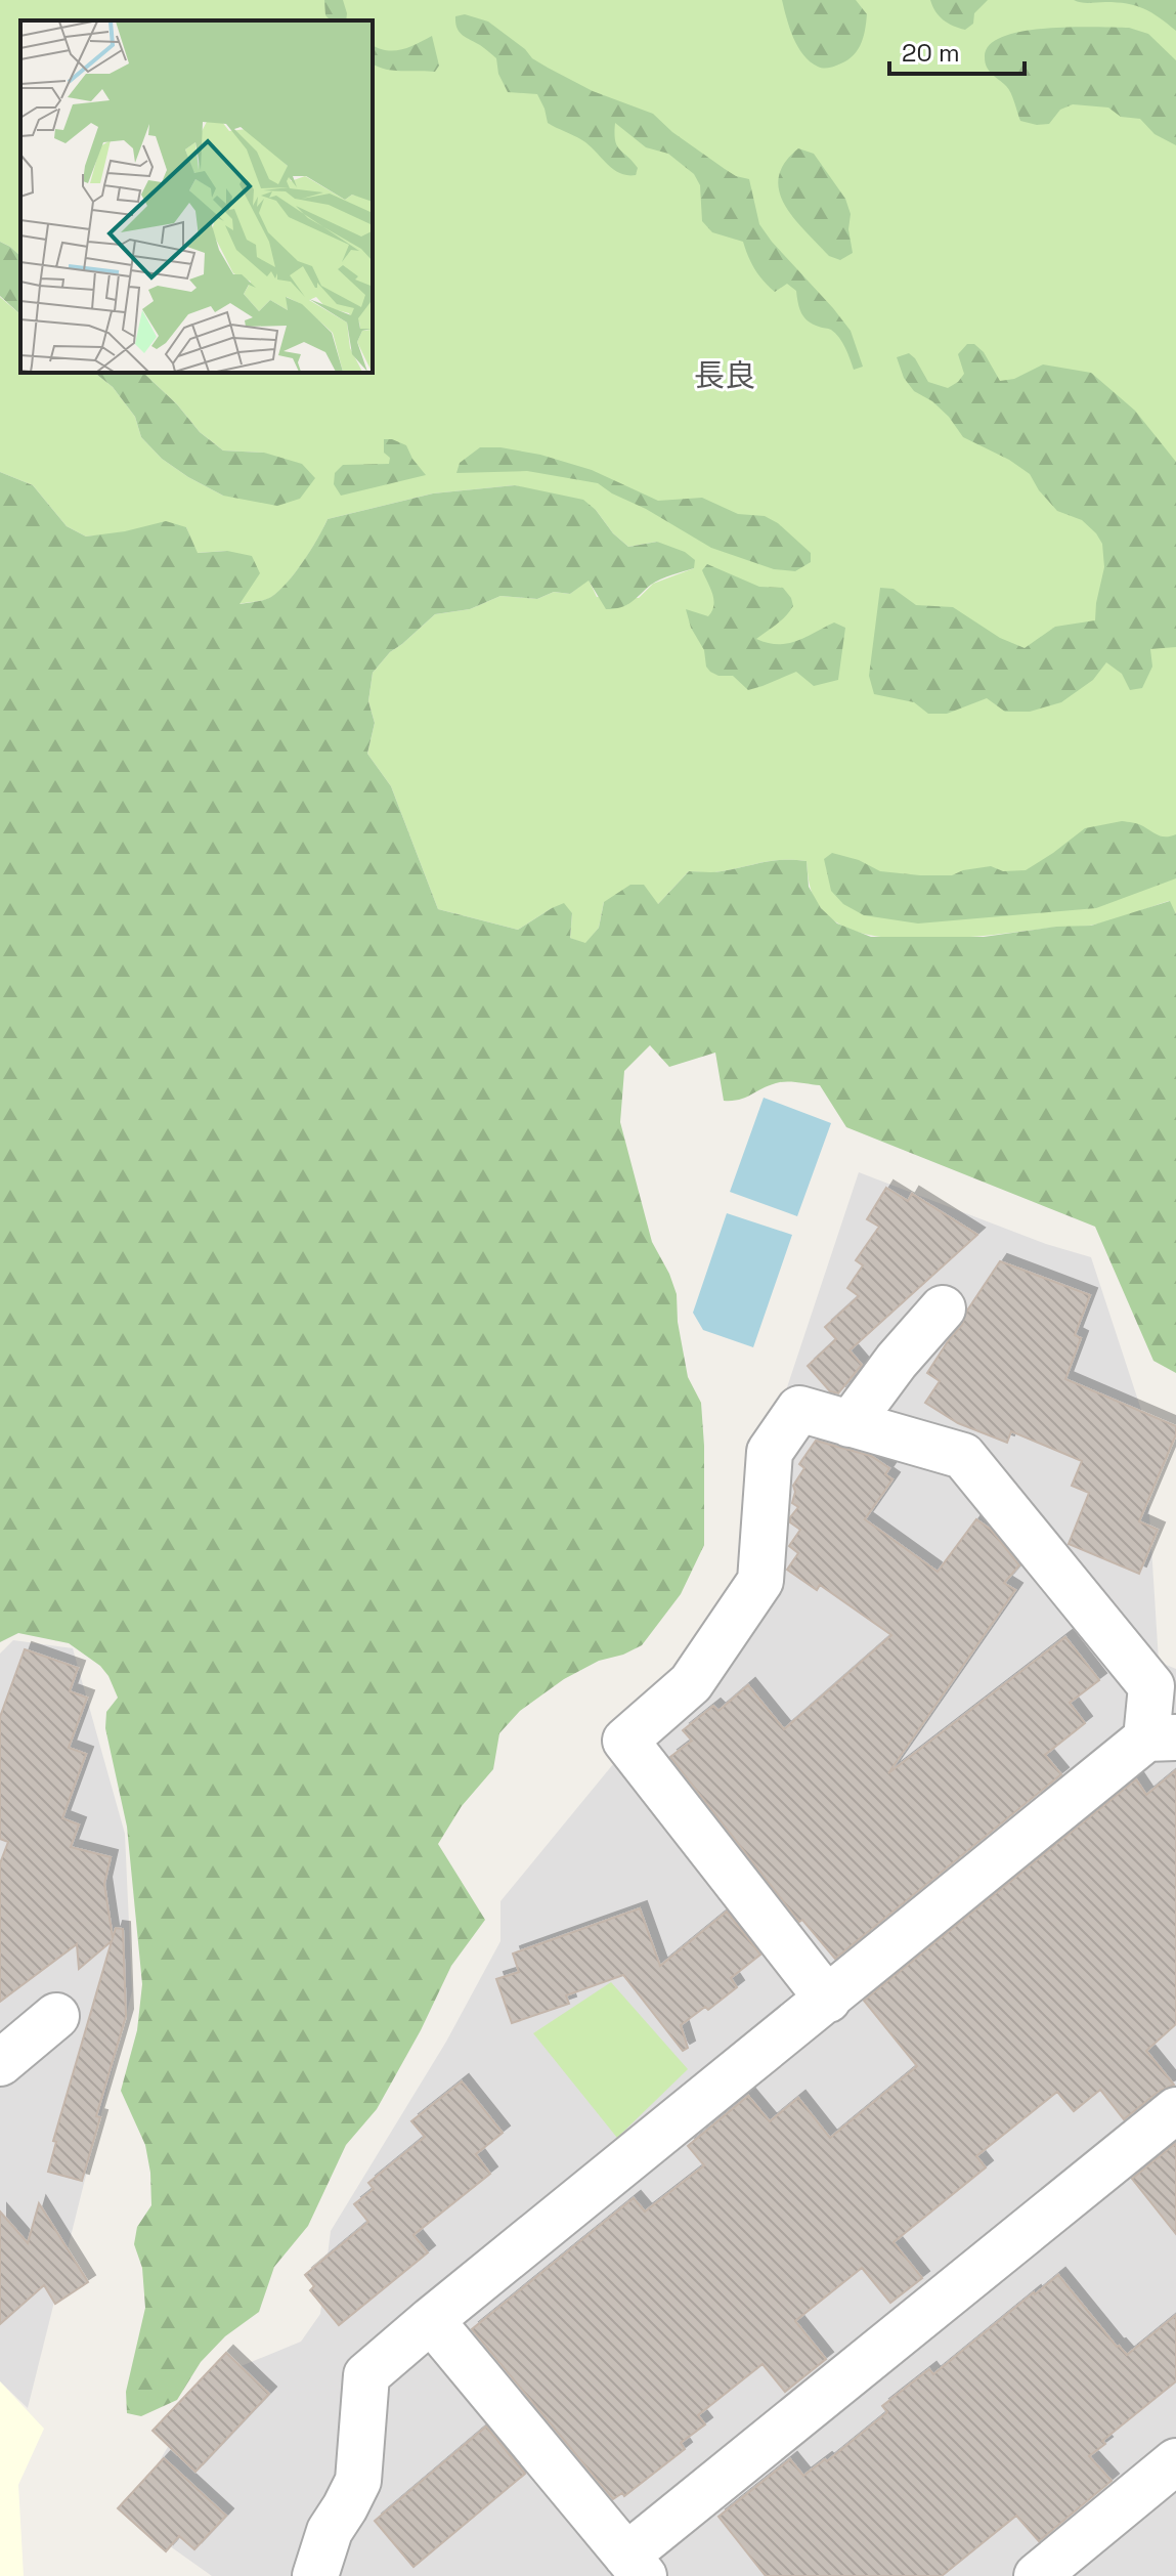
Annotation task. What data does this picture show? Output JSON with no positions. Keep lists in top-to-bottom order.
{
  "districts": ["長良"],
  "scale_bar": "20 m"
}
